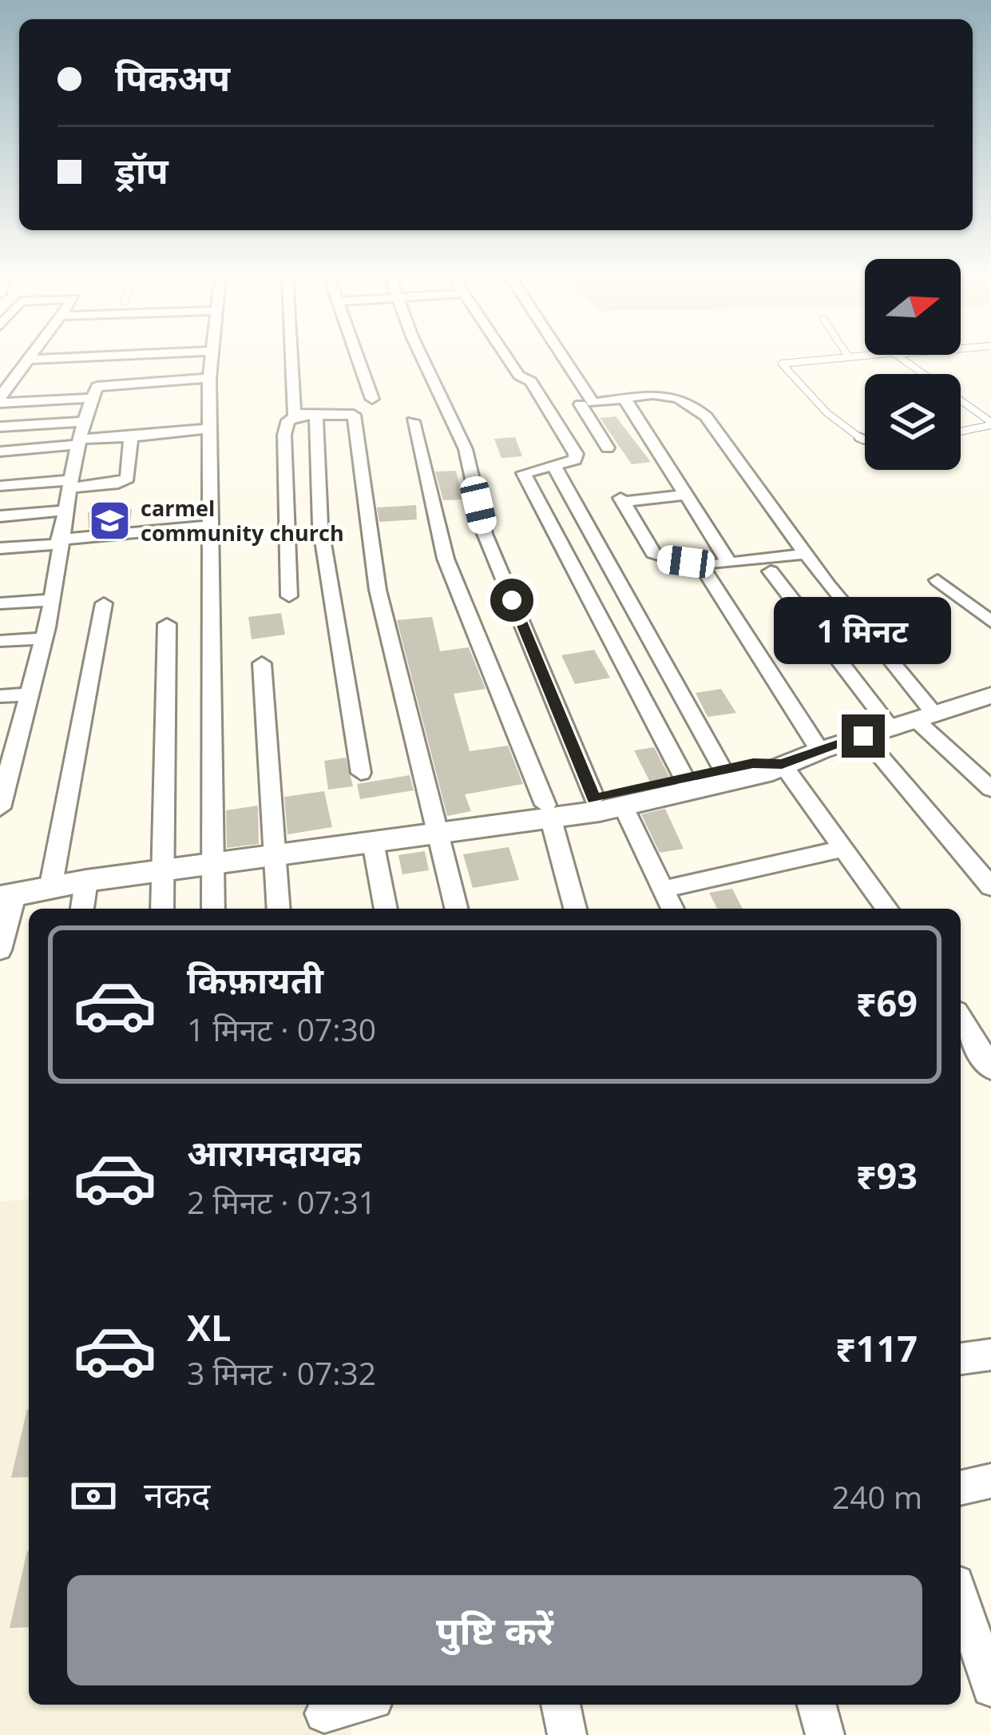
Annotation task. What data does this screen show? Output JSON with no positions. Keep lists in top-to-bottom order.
{
  "places": {
    "school or university": ["carmel community church"]
  },
  "north": "right",
  "page": {
    "banner": ["पिकअप", "ड्रॉप"],
    "bubble": "1 मिनट",
    "list": [
      {
        "name": "किफ़ायती",
        "note": "1 मिनट · 07:30",
        "value": "₹69"
      },
      {
        "name": "आरामदायक",
        "note": "2 मिनट · 07:31",
        "value": "₹93"
      },
      {
        "name": "XL",
        "note": "3 मिनट · 07:32",
        "value": "₹117"
      }
    ],
    "pay": ["नकद", "240 m"],
    "buttons": "पुष्टि करें"
  }
}
